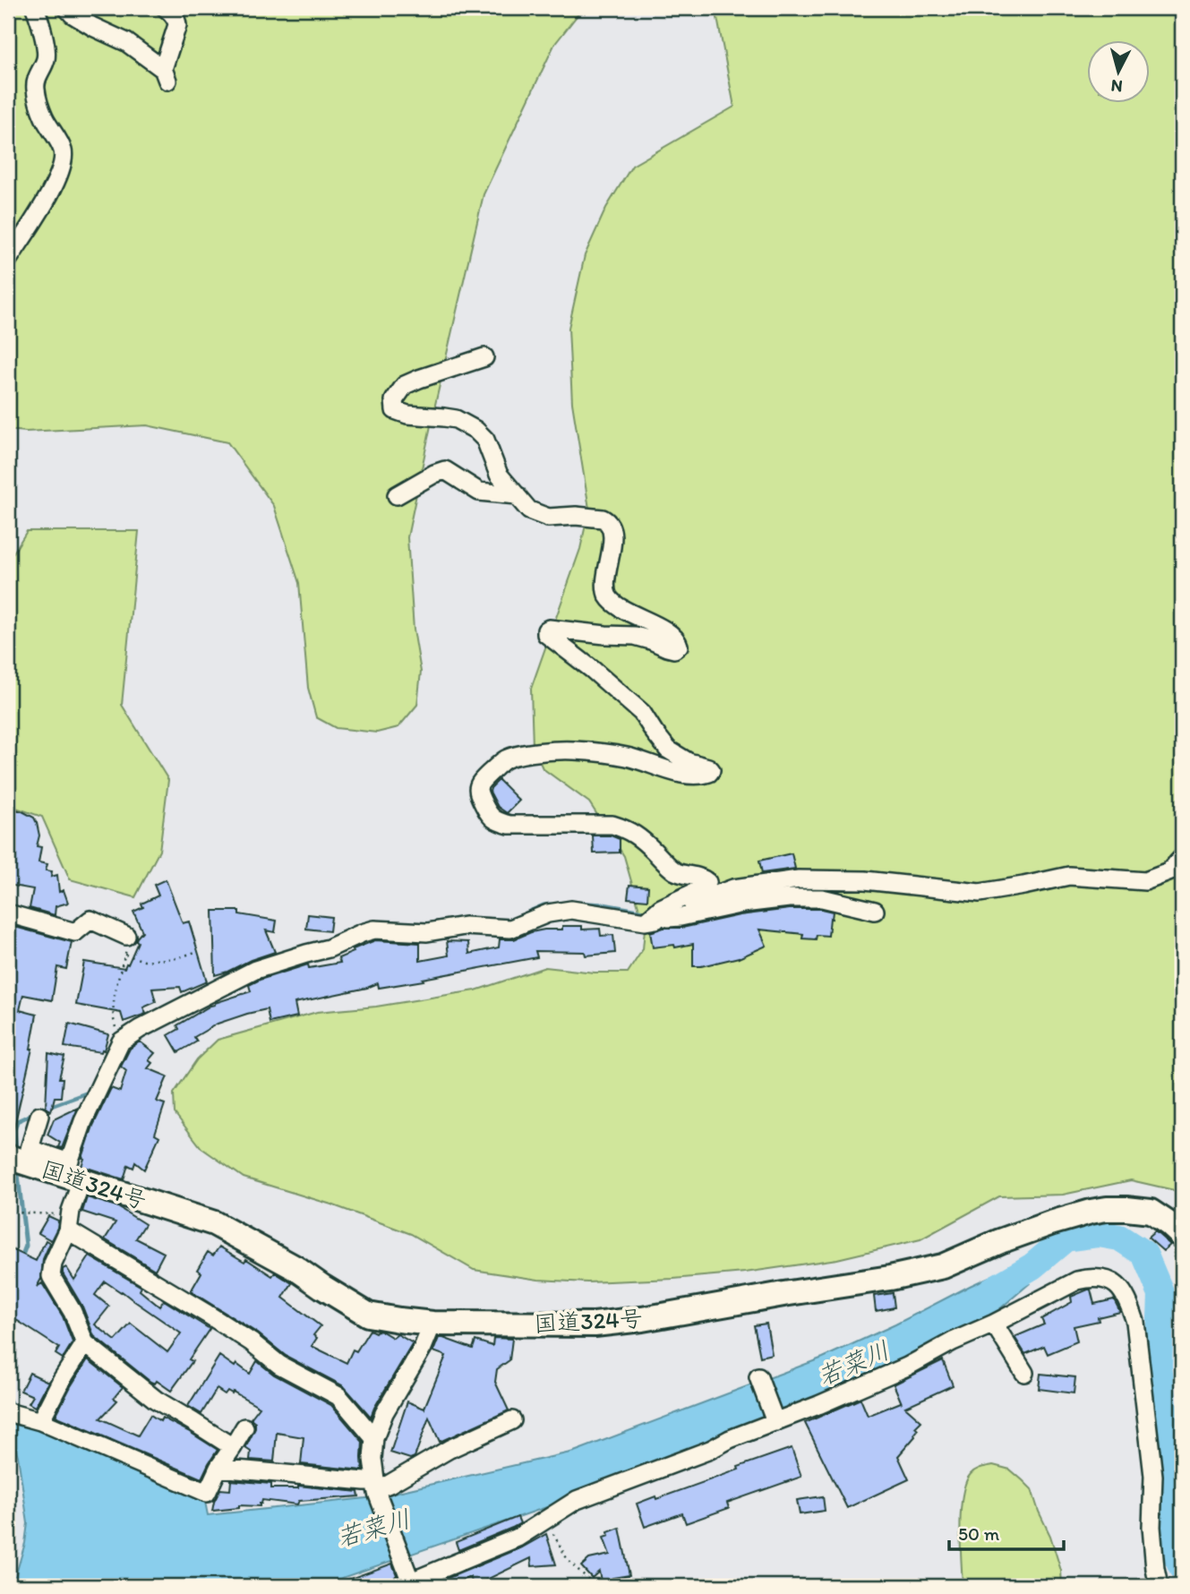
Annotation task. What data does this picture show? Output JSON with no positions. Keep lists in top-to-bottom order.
{
  "streets": {
    "highway": ["国道324号"]
  },
  "water": ["若菜川"],
  "scale_bar": "50 m",
  "north": "bottom"
}
